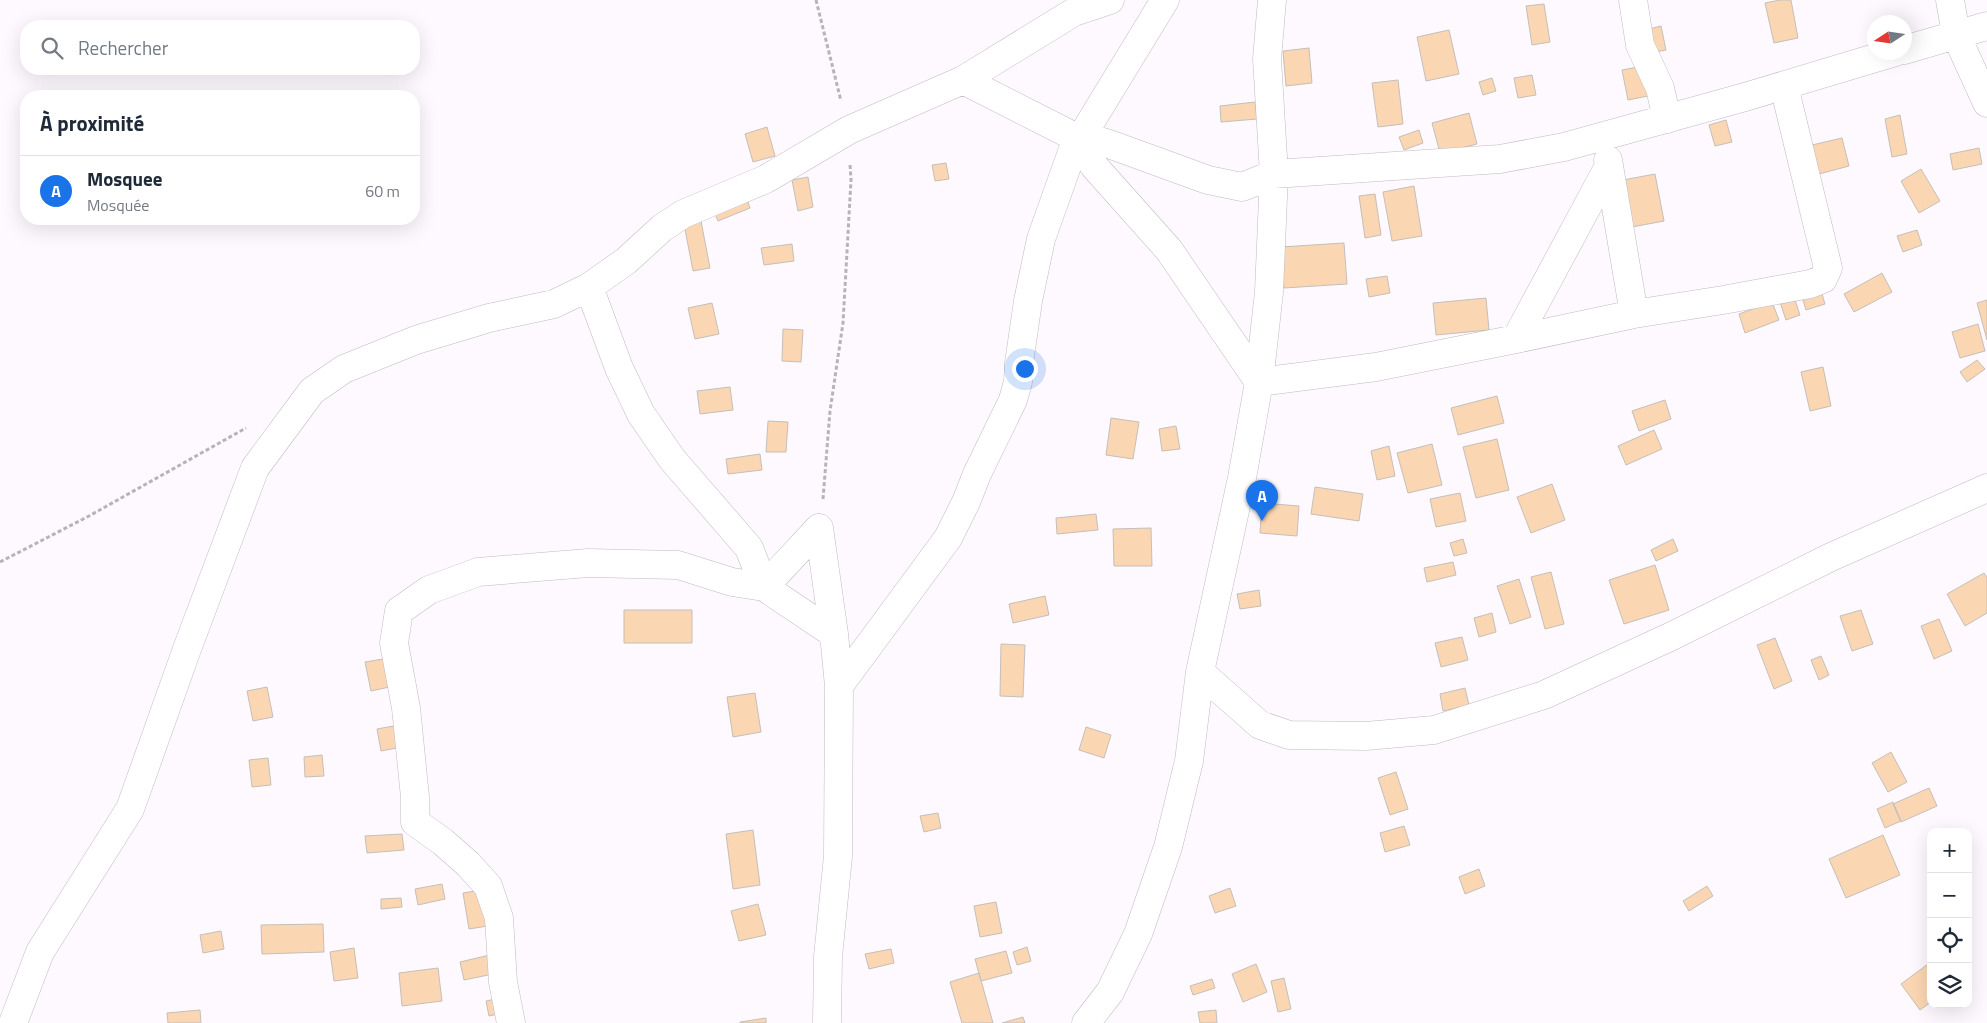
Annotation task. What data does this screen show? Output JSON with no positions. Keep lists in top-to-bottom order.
{
  "north": "left",
  "page": {
    "search": "Rechercher",
    "heading": "À proximité",
    "list": [
      {
        "mark": "A",
        "name": "Mosquee",
        "note": "Mosquée",
        "value": "60 m"
      }
    ],
    "pins": "A",
    "map_buttons": ["+", "−"]
  }
}
